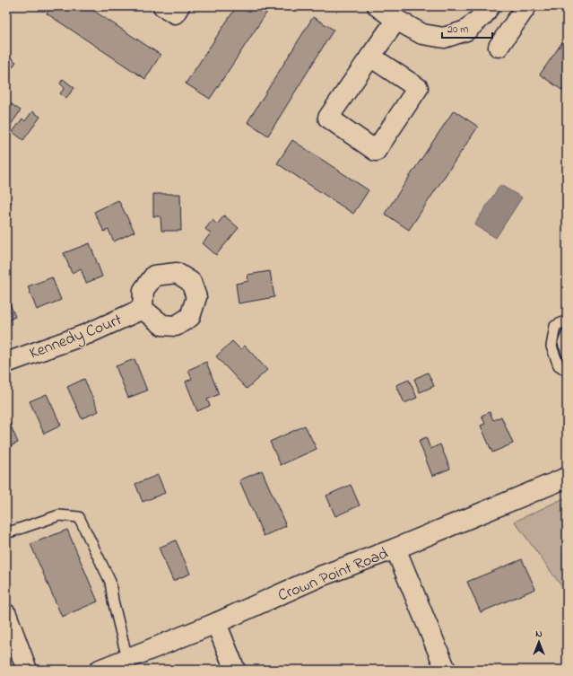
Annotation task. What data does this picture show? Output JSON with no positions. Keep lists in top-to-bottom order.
{
  "streets": {
    "street": ["Kennedy Court", "Crown Point Road"]
  },
  "scale_bar": "20 m",
  "north": "top"
}
